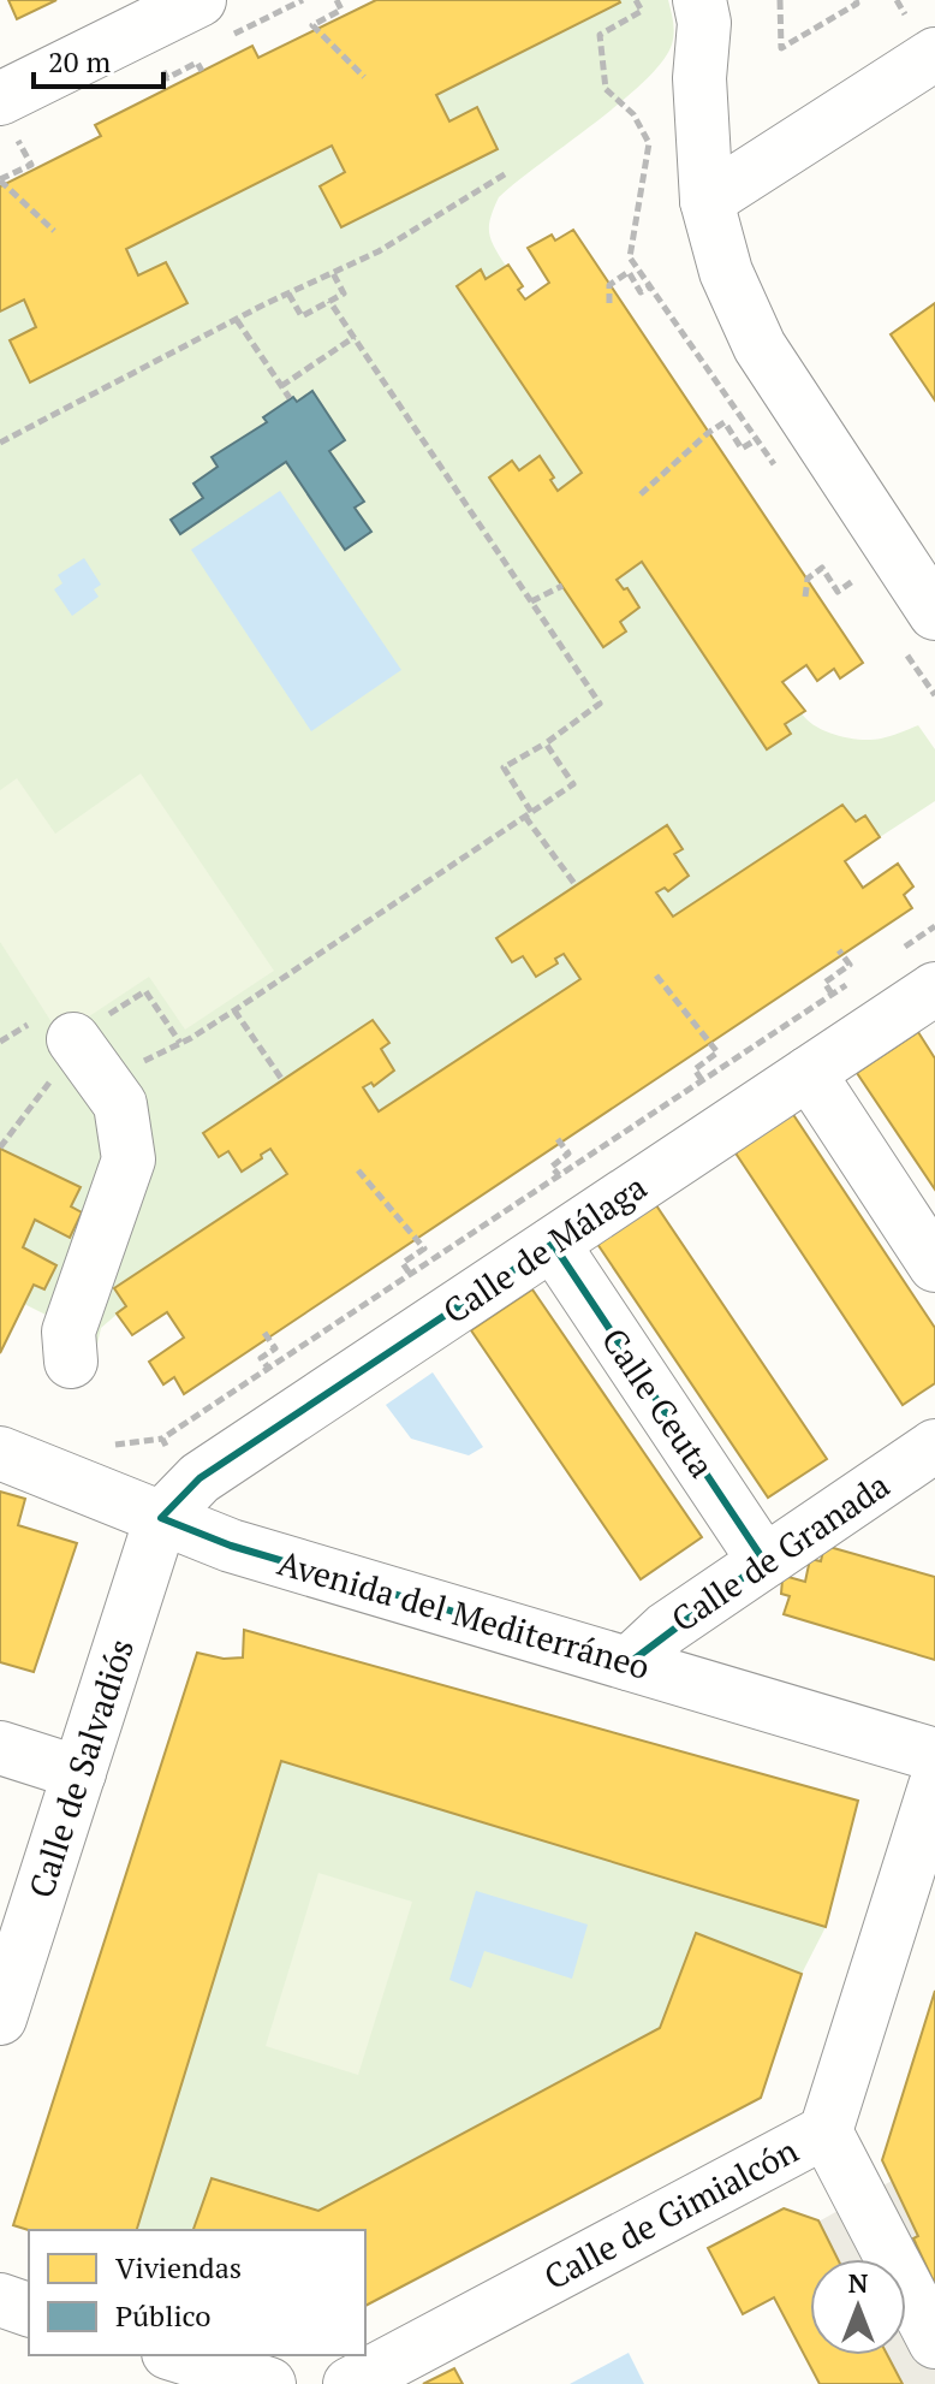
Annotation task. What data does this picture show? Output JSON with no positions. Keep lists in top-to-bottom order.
{
  "streets": {
    "street": [
      "Calle de Málaga",
      "Calle Ceuta",
      "Calle de Granada",
      "Avenida del Mediterráneo",
      "Calle de Salvadiós",
      "Calle de Gimialcón"
    ]
  },
  "crossings": [
    ["Calle de Málaga", "Calle Ceuta"],
    ["Calle de Málaga", "Avenida del Mediterráneo"],
    ["Calle de Málaga", "Calle de Salvadiós"],
    ["Calle Ceuta", "Calle de Granada"],
    ["Calle de Granada", "Avenida del Mediterráneo"],
    ["Avenida del Mediterráneo", "Calle de Salvadiós"]
  ],
  "legend": ["Viviendas", "Público"],
  "scale_bar": "20 m",
  "north": "top"
}
